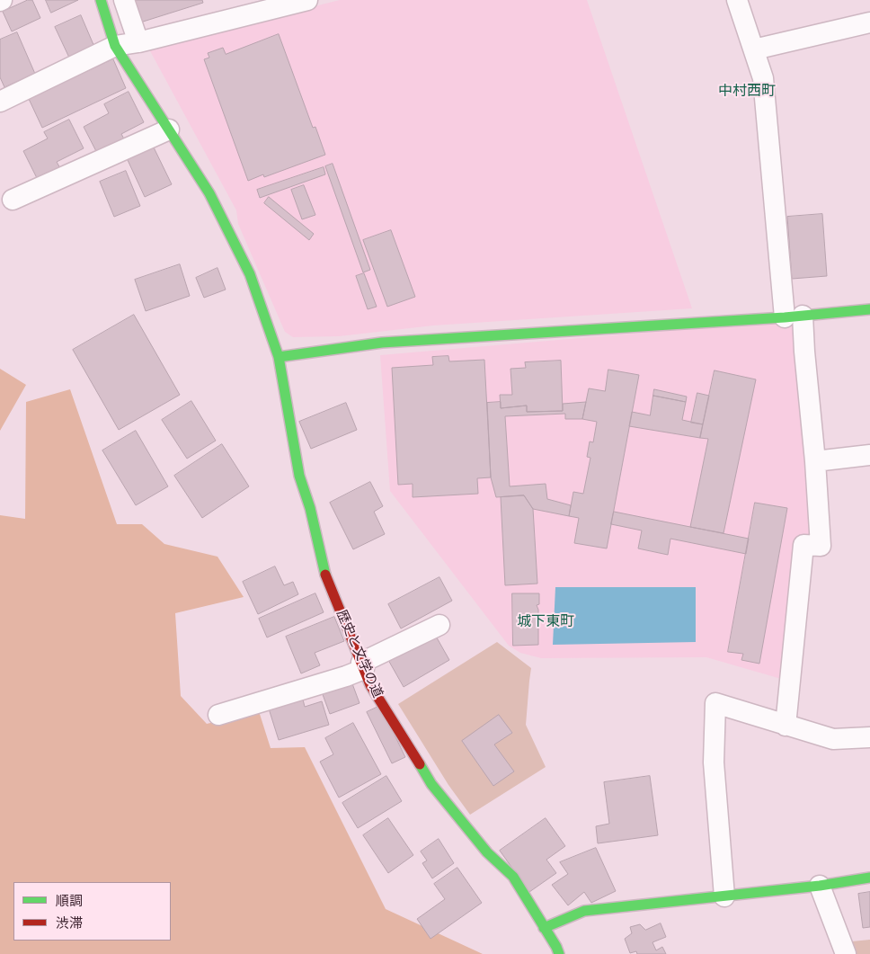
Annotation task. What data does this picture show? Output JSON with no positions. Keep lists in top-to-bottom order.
{
  "streets": {
    "street": ["歴史と文学の道"]
  },
  "districts": ["中村西町", "城下東町"],
  "legend": ["順調", "渋滞"]
}
